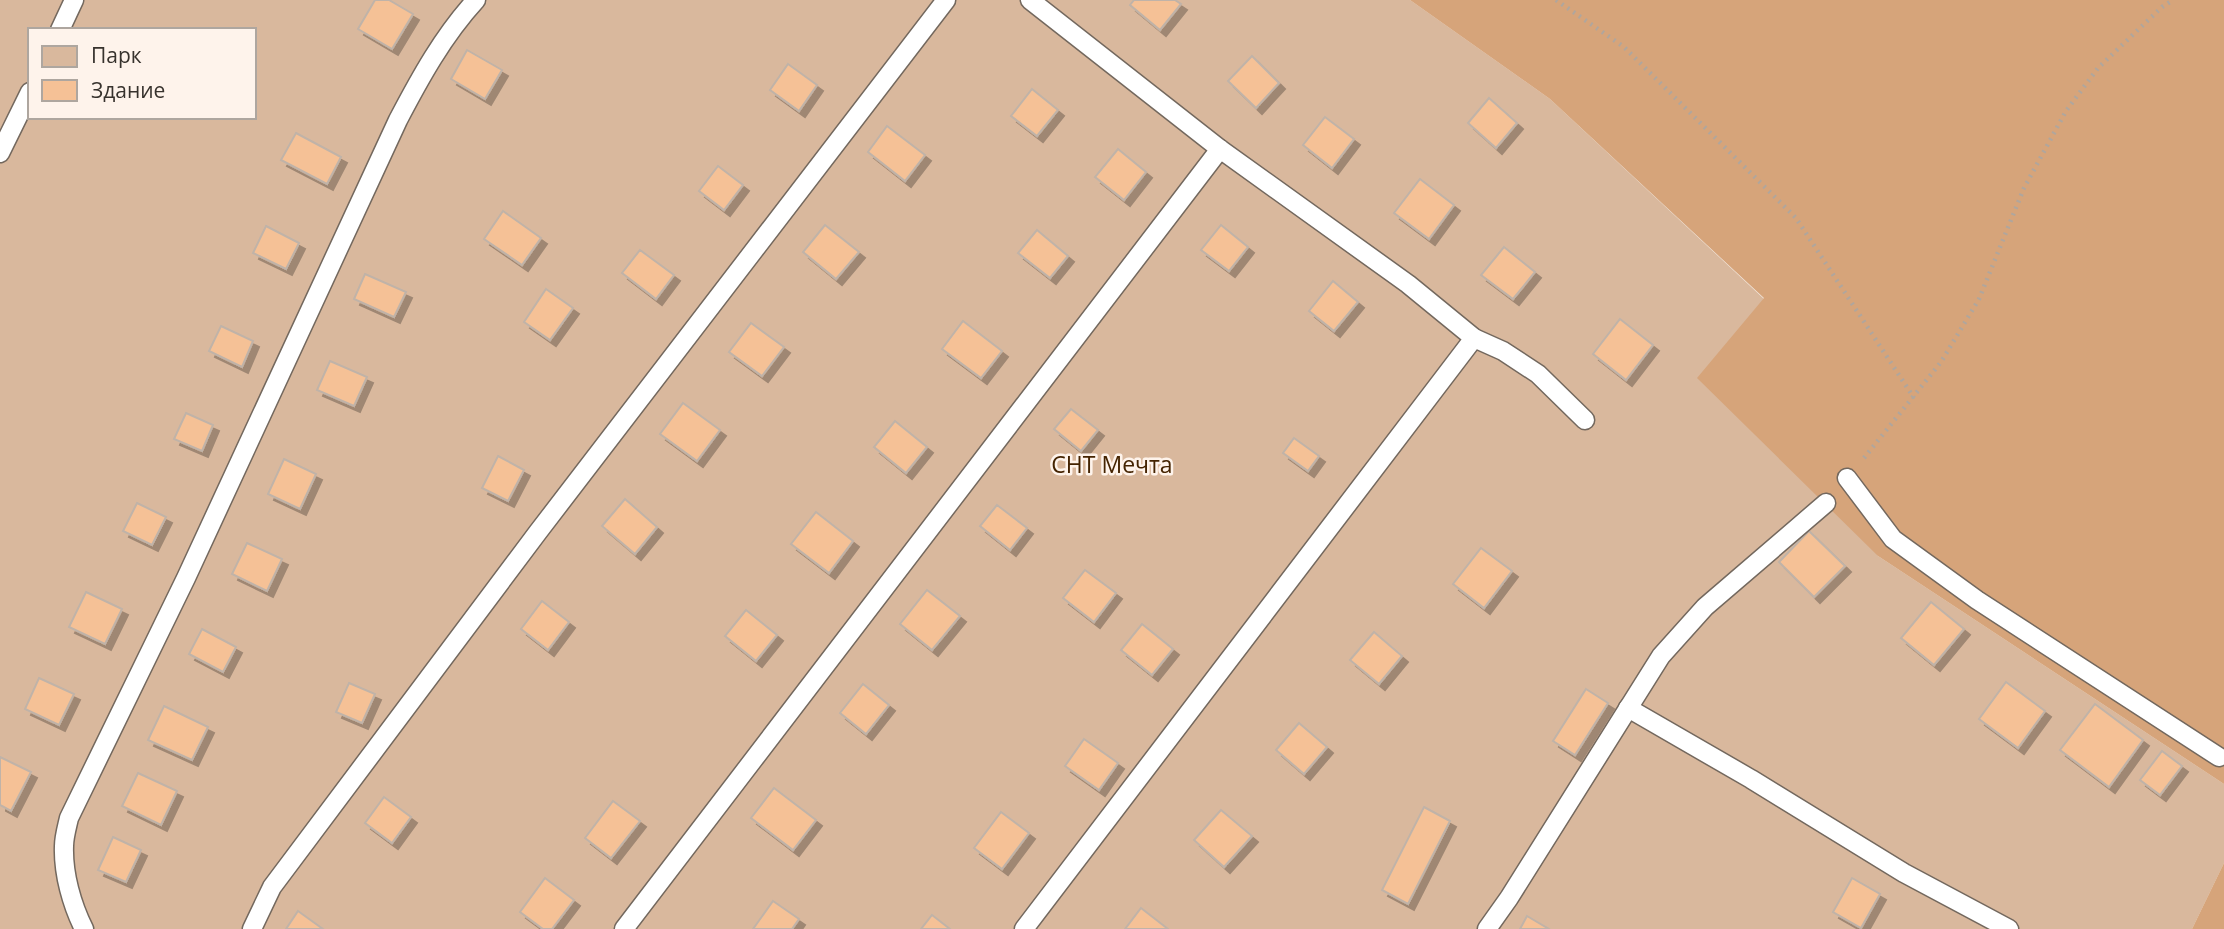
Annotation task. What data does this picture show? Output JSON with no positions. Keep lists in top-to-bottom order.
{
  "parks": ["СНТ Мечта"],
  "legend": ["Парк", "Здание"]
}
